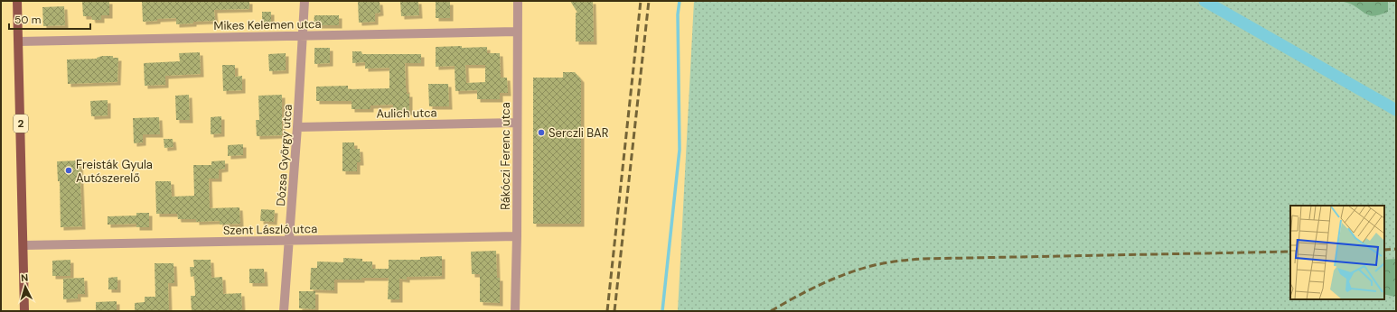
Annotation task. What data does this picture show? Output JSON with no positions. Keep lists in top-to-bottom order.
{
  "streets": {
    "main road": ["2"],
    "street": [
      "Mikes Kelemen utca",
      "Aulich utca",
      "Dózsa György utca",
      "Rákóczi Ferenc utca",
      "Szent László utca"
    ]
  },
  "crossings": [
    ["Mikes Kelemen utca", "2"],
    ["Mikes Kelemen utca", "Dózsa György utca"],
    ["Mikes Kelemen utca", "Rákóczi Ferenc utca"],
    ["Aulich utca", "Dózsa György utca"],
    ["Aulich utca", "Rákóczi Ferenc utca"],
    ["2", "Szent László utca"],
    ["Dózsa György utca", "Szent László utca"],
    ["Rákóczi Ferenc utca", "Szent László utca"]
  ],
  "places": ["Serczli BAR", "Freisták Gyula Autószerelő"],
  "scale_bar": "50 m",
  "north": "top"
}
